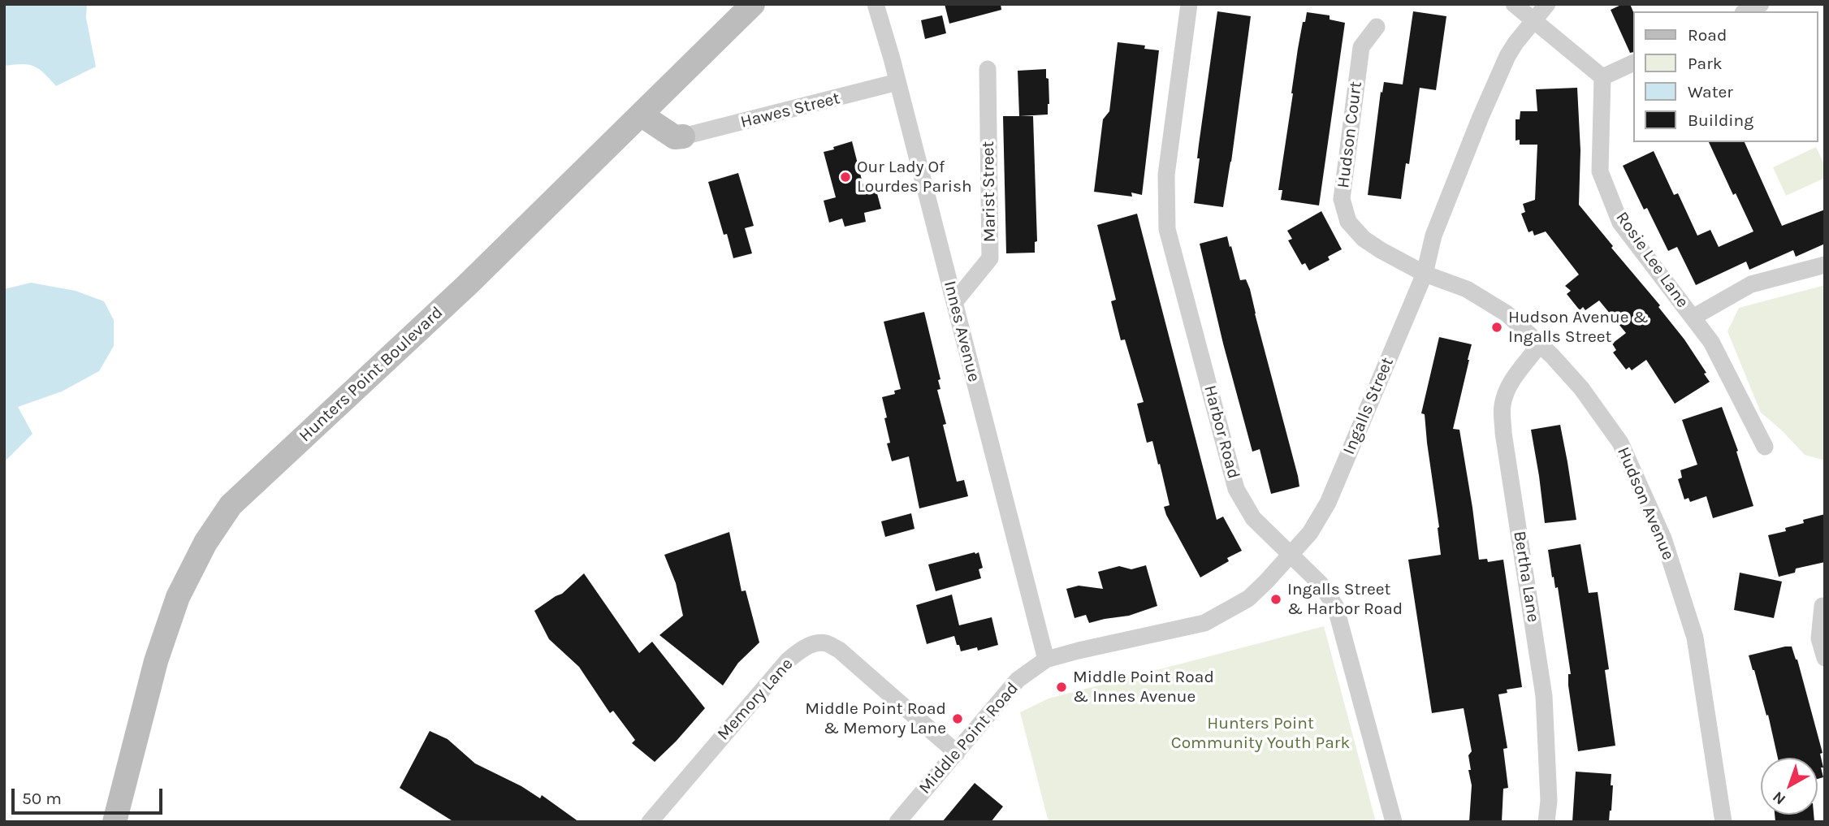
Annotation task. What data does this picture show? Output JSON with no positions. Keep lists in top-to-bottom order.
{
  "streets": {
    "main road": ["Hunters Point Boulevard"],
    "street": [
      "Hawes Street",
      "Hudson Court",
      "Marist Street",
      "Rosie Lee Lane",
      "Innes Avenue",
      "Ingalls Street",
      "Harbor Road",
      "Hudson Avenue",
      "Bertha Lane",
      "Memory Lane",
      "Middle Point Road"
    ]
  },
  "crossings": [
    ["Hawes Street", "Innes Avenue"],
    ["Hudson Court", "Ingalls Street"],
    ["Hudson Court", "Hudson Avenue"],
    ["Marist Street", "Innes Avenue"],
    ["Innes Avenue", "Ingalls Street"],
    ["Innes Avenue", "Middle Point Road"],
    ["Ingalls Street", "Harbor Road"],
    ["Ingalls Street", "Hudson Avenue"],
    ["Ingalls Street", "Middle Point Road"],
    ["Hudson Avenue", "Bertha Lane"],
    ["Memory Lane", "Middle Point Road"]
  ],
  "parks": ["Hunters Point Community Youth Park"],
  "places": [
    "Our Lady Of Lourdes Parish",
    "Hudson Avenue & Ingalls Street",
    "Ingalls Street & Harbor Road",
    "Middle Point Road & Innes Avenue",
    "Middle Point Road & Memory Lane"
  ],
  "legend": [
    "Road",
    "Park",
    "Water",
    "Building"
  ],
  "scale_bar": "50 m",
  "north": "bottom left"
}
